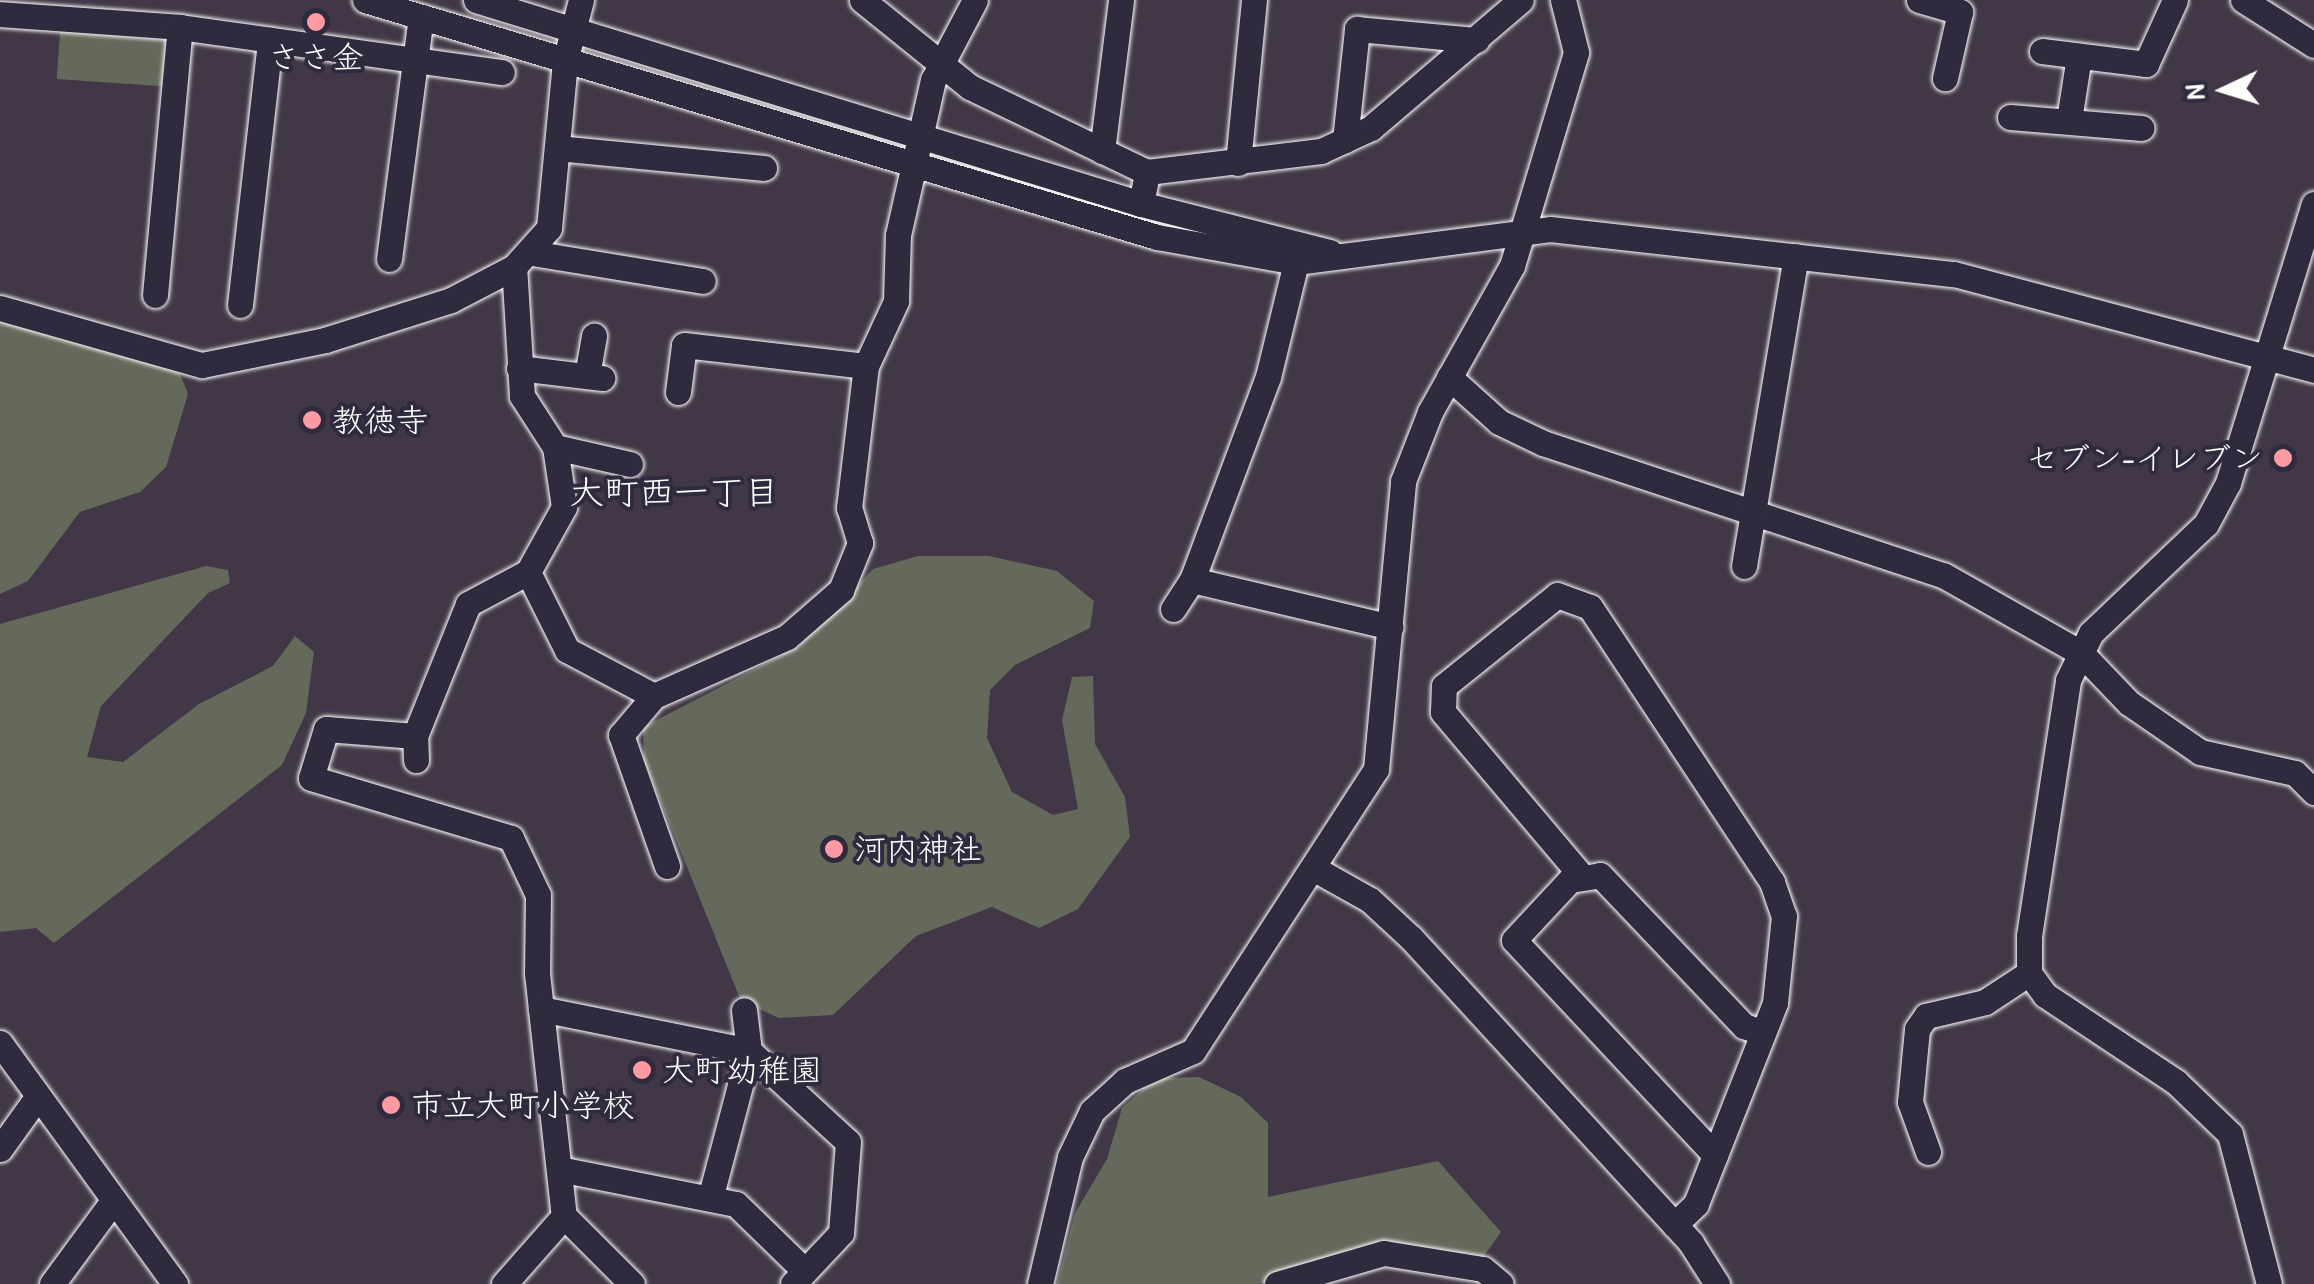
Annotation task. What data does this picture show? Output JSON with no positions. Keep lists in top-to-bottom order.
{
  "districts": ["大町西一丁目"],
  "places": [
    "ささ金",
    "教徳寺",
    "セブン-イレブン",
    "河内神社",
    "大町幼稚園",
    "市立大町小学校"
  ],
  "north": "left"
}
